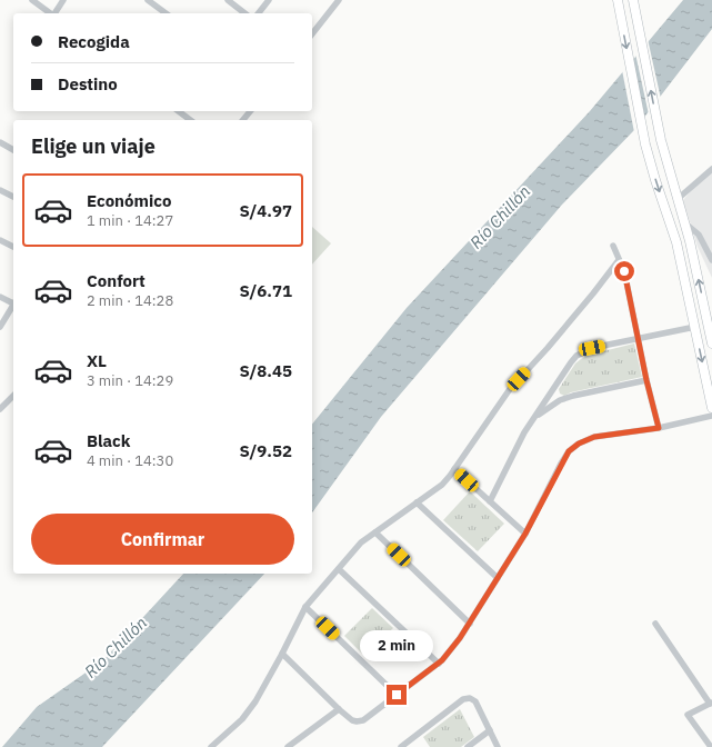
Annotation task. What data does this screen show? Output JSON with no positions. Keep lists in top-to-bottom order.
{
  "water": ["Río Chillón"],
  "page": {
    "banner": ["Recogida", "Destino"],
    "heading": "Elige un viaje",
    "list": [
      {
        "name": "Económico",
        "note": "1 min · 14:27",
        "value": "S/4.97"
      },
      {
        "name": "Confort",
        "note": "2 min · 14:28",
        "value": "S/6.71"
      },
      {
        "name": "XL",
        "note": "3 min · 14:29",
        "value": "S/8.45"
      },
      {
        "name": "Black",
        "note": "4 min · 14:30",
        "value": "S/9.52"
      }
    ],
    "buttons": "Confirmar",
    "bubble": "2 min"
  }
}
